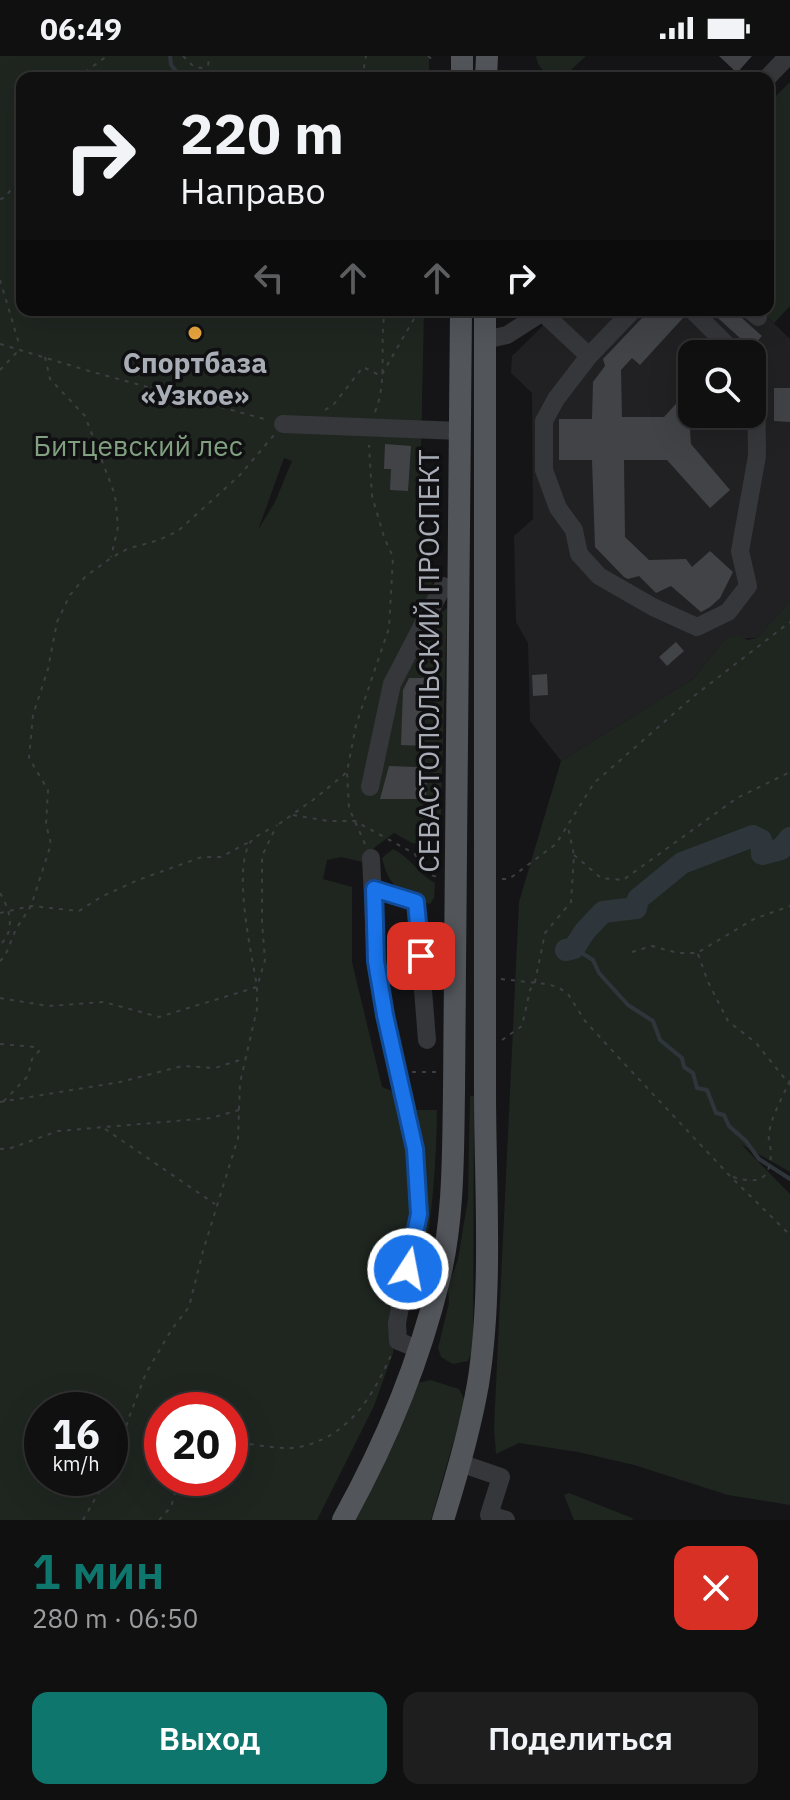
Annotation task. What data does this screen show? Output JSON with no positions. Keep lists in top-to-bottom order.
{
  "streets": {
    "main road": ["СЕВАСТОПОЛЬСКИЙ ПРОСПЕКТ"]
  },
  "parks": ["Битцевский лес"],
  "places": ["Спортбаза «Узкое»"],
  "page": {
    "status": "06:49",
    "turn": ["220 m", "Направо"],
    "speed": "16 km/h",
    "limit": "20",
    "heading": ["1 мин", "280 m · 06:50"],
    "buttons": ["Выход", "Поделиться"]
  }
}
